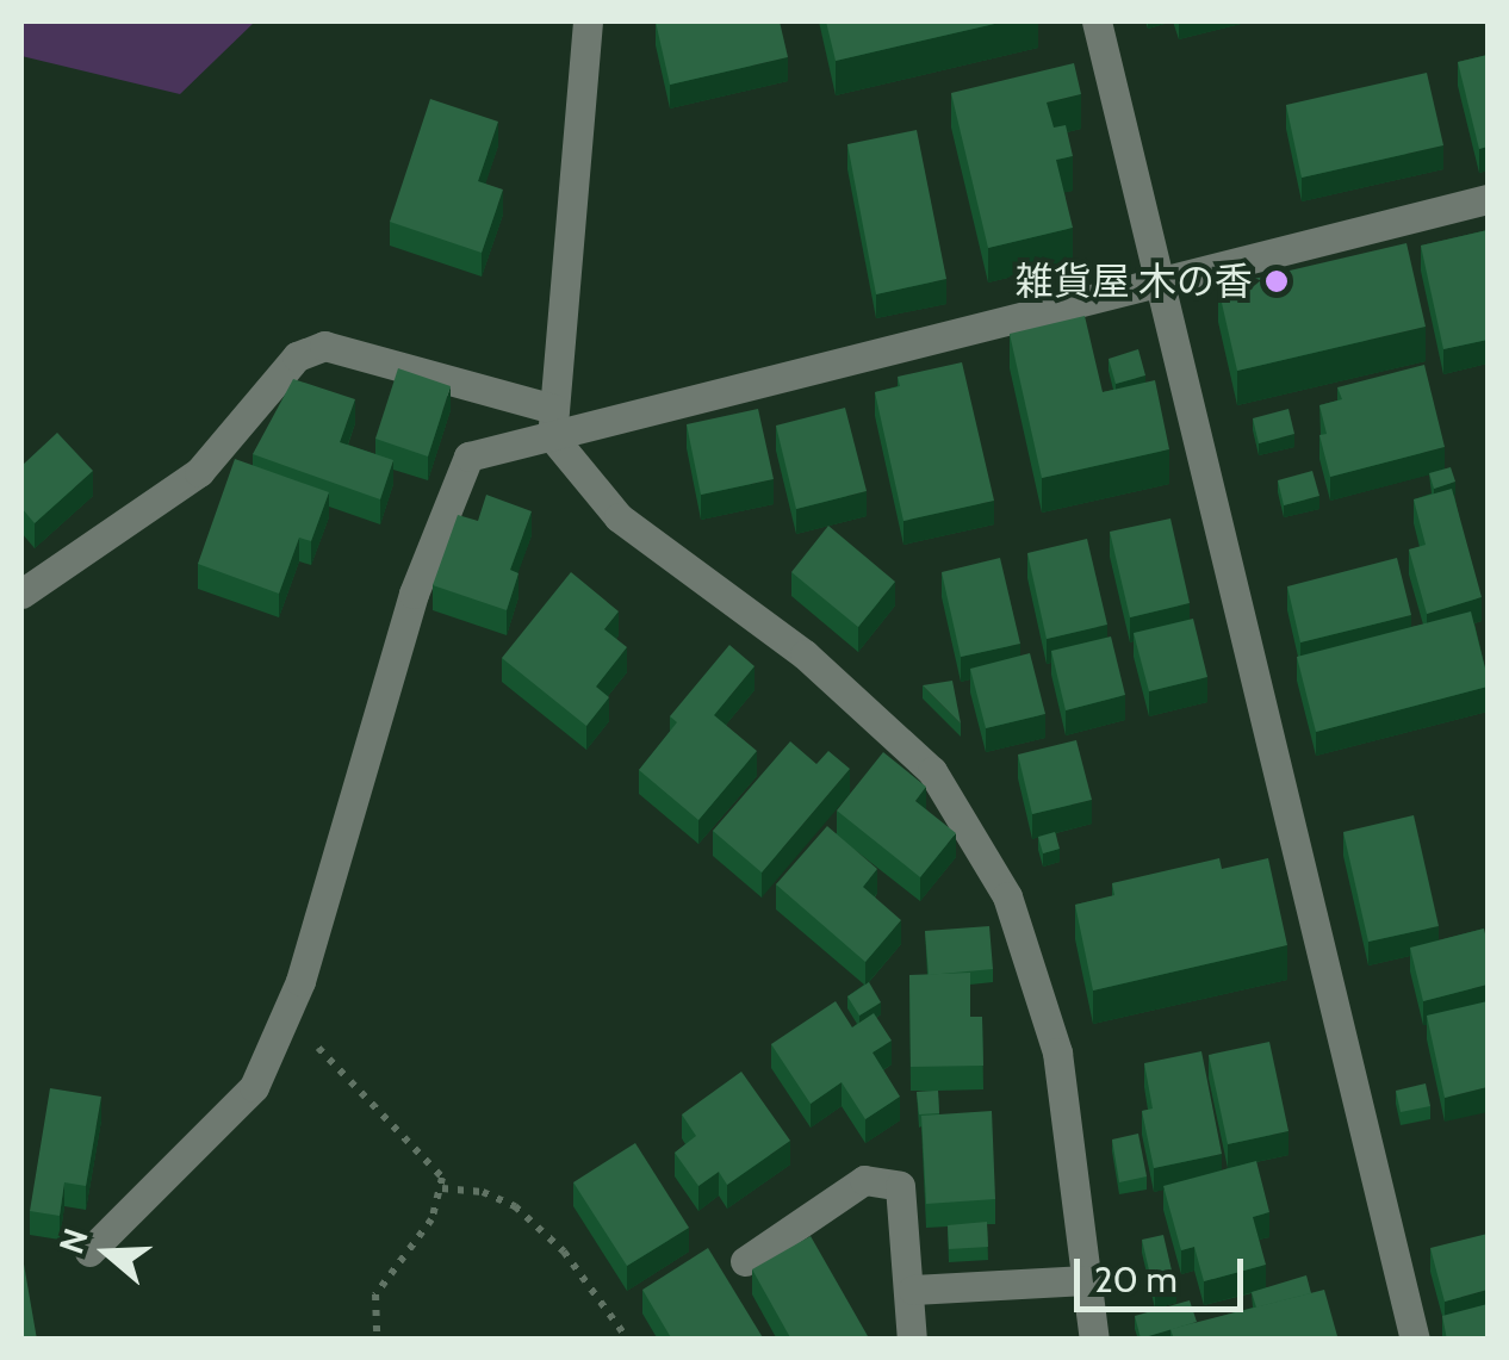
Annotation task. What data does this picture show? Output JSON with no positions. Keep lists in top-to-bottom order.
{
  "places": ["雑貨屋 木の香"],
  "scale_bar": "20 m",
  "north": "left"
}
